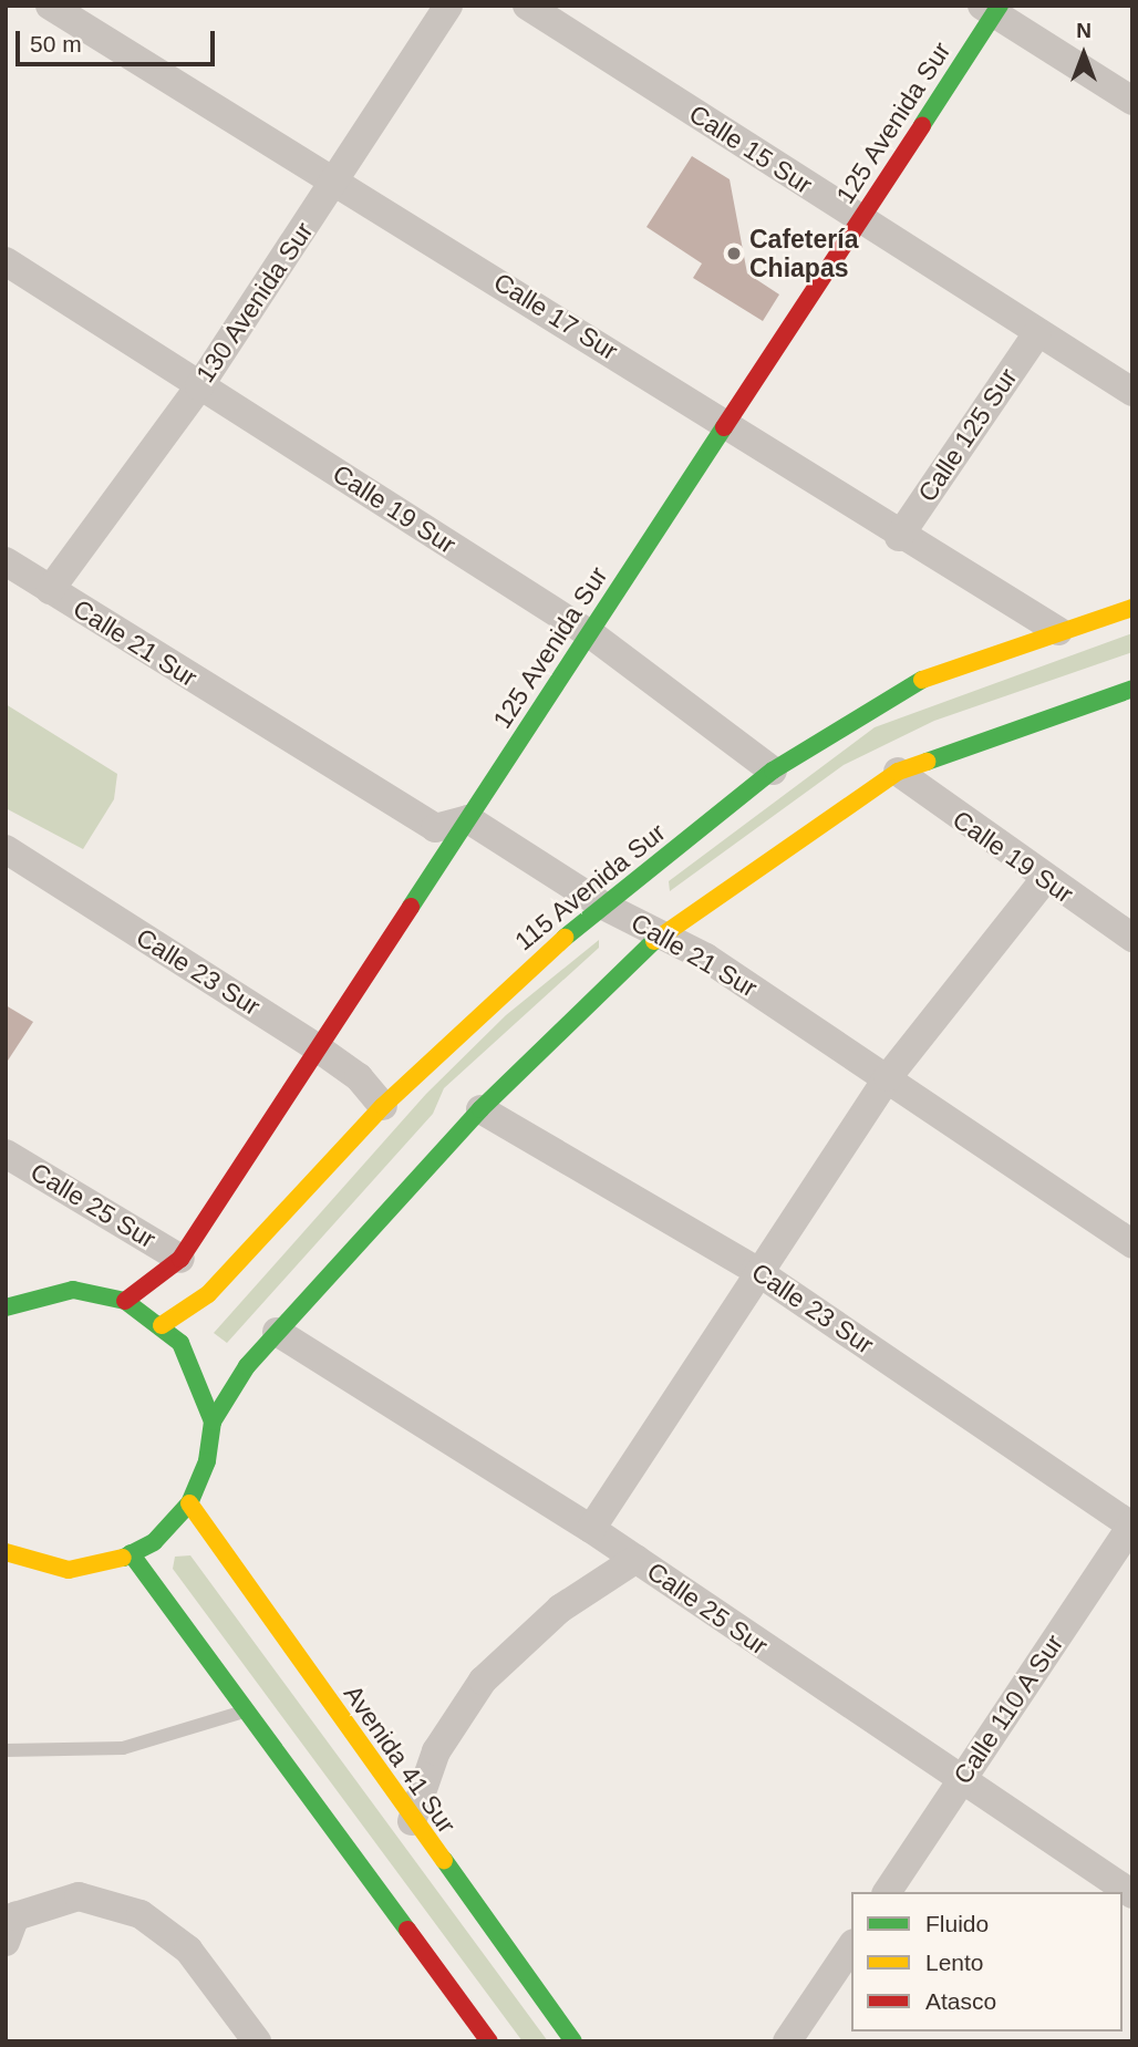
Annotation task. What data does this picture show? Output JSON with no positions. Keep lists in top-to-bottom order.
{
  "streets": {
    "main road": ["125 Avenida Sur", "115 Avenida Sur", "Avenida 41 Sur"],
    "street": [
      "Calle 15 Sur",
      "130 Avenida Sur",
      "Calle 17 Sur",
      "Calle 125 Sur",
      "Calle 19 Sur",
      "Calle 21 Sur",
      "Calle 23 Sur",
      "Calle 25 Sur",
      "Calle 110 A Sur"
    ]
  },
  "crossings": [
    ["125 Avenida Sur", "Calle 15 Sur"],
    ["125 Avenida Sur", "Calle 17 Sur"],
    ["125 Avenida Sur", "Calle 19 Sur"],
    ["125 Avenida Sur", "Calle 21 Sur"],
    ["125 Avenida Sur", "Calle 23 Sur"],
    ["125 Avenida Sur", "Calle 25 Sur"],
    ["Calle 15 Sur", "Calle 125 Sur"],
    ["130 Avenida Sur", "Calle 17 Sur"],
    ["130 Avenida Sur", "Calle 19 Sur"],
    ["130 Avenida Sur", "Calle 21 Sur"],
    ["Calle 17 Sur", "Calle 125 Sur"],
    ["Calle 17 Sur", "115 Avenida Sur"],
    ["Calle 19 Sur", "115 Avenida Sur"],
    ["Calle 21 Sur", "115 Avenida Sur"],
    ["115 Avenida Sur", "Calle 23 Sur"],
    ["Calle 23 Sur", "Calle 110 A Sur"],
    ["Calle 25 Sur", "Calle 110 A Sur"]
  ],
  "places": ["Cafetería Chiapas"],
  "legend": ["Fluido", "Lento", "Atasco"],
  "scale_bar": "50 m",
  "north": "top"
}
